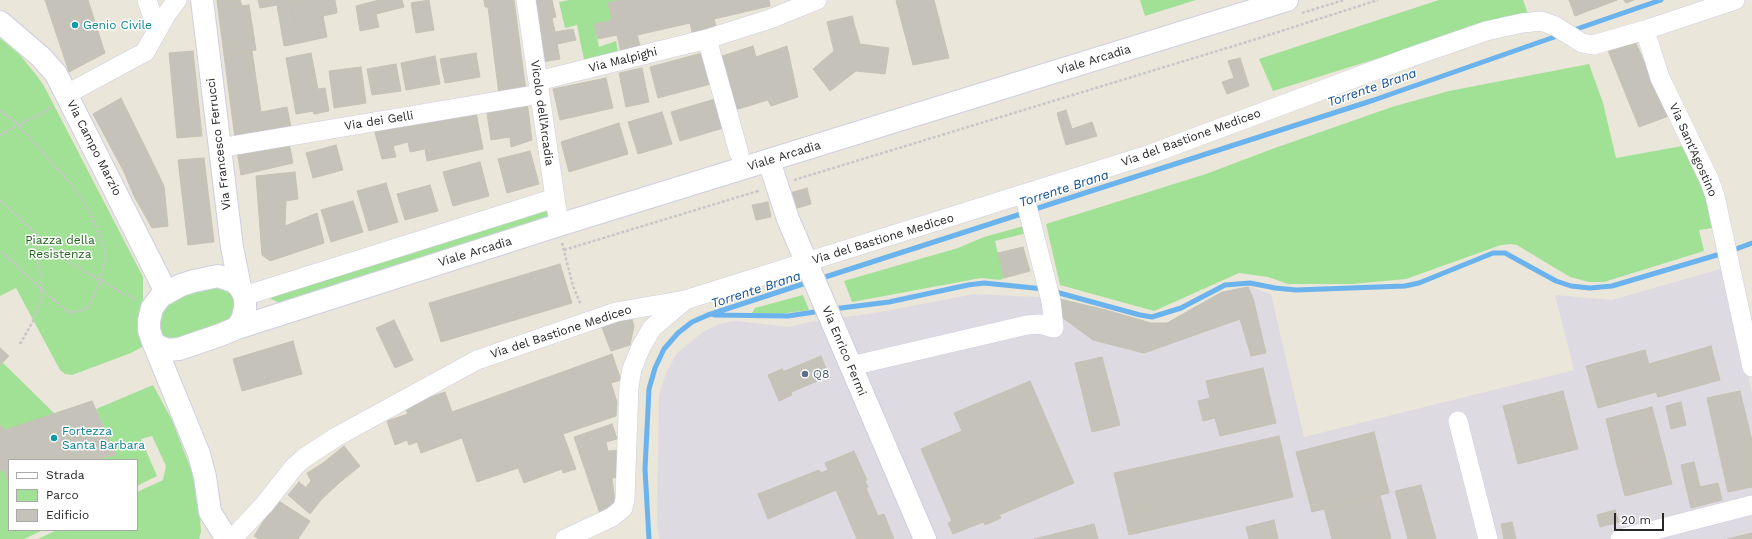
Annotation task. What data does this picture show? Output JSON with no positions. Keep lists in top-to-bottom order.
{
  "streets": {
    "street": [
      "Via Malpighi",
      "Viale Arcadia",
      "Vicolo dell'Arcadia",
      "Via dei Gelli",
      "Via del Bastione Mediceo",
      "Via Francesco Ferrucci",
      "Via Campo Marzio",
      "Via Sant'Agostino",
      "Via Enrico Fermi"
    ]
  },
  "crossings": [
    ["Via Malpighi", "Vicolo dell'Arcadia"],
    ["Via Malpighi", "Via dei Gelli"],
    ["Viale Arcadia", "Vicolo dell'Arcadia"],
    ["Viale Arcadia", "Via Francesco Ferrucci"],
    ["Viale Arcadia", "Via Campo Marzio"],
    ["Viale Arcadia", "Via Enrico Fermi"],
    ["Vicolo dell'Arcadia", "Via dei Gelli"],
    ["Via dei Gelli", "Via Francesco Ferrucci"],
    ["Via del Bastione Mediceo", "Via Sant'Agostino"],
    ["Via del Bastione Mediceo", "Via Enrico Fermi"],
    ["Via Francesco Ferrucci", "Via Campo Marzio"]
  ],
  "water": ["Torrente Brana"],
  "parks": ["Piazza della Resistenza"],
  "places": ["Genio Civile", "Q8", "Fortezza Santa Barbara"],
  "legend": ["Strada", "Parco", "Edificio"],
  "scale_bar": "20 m"
}
